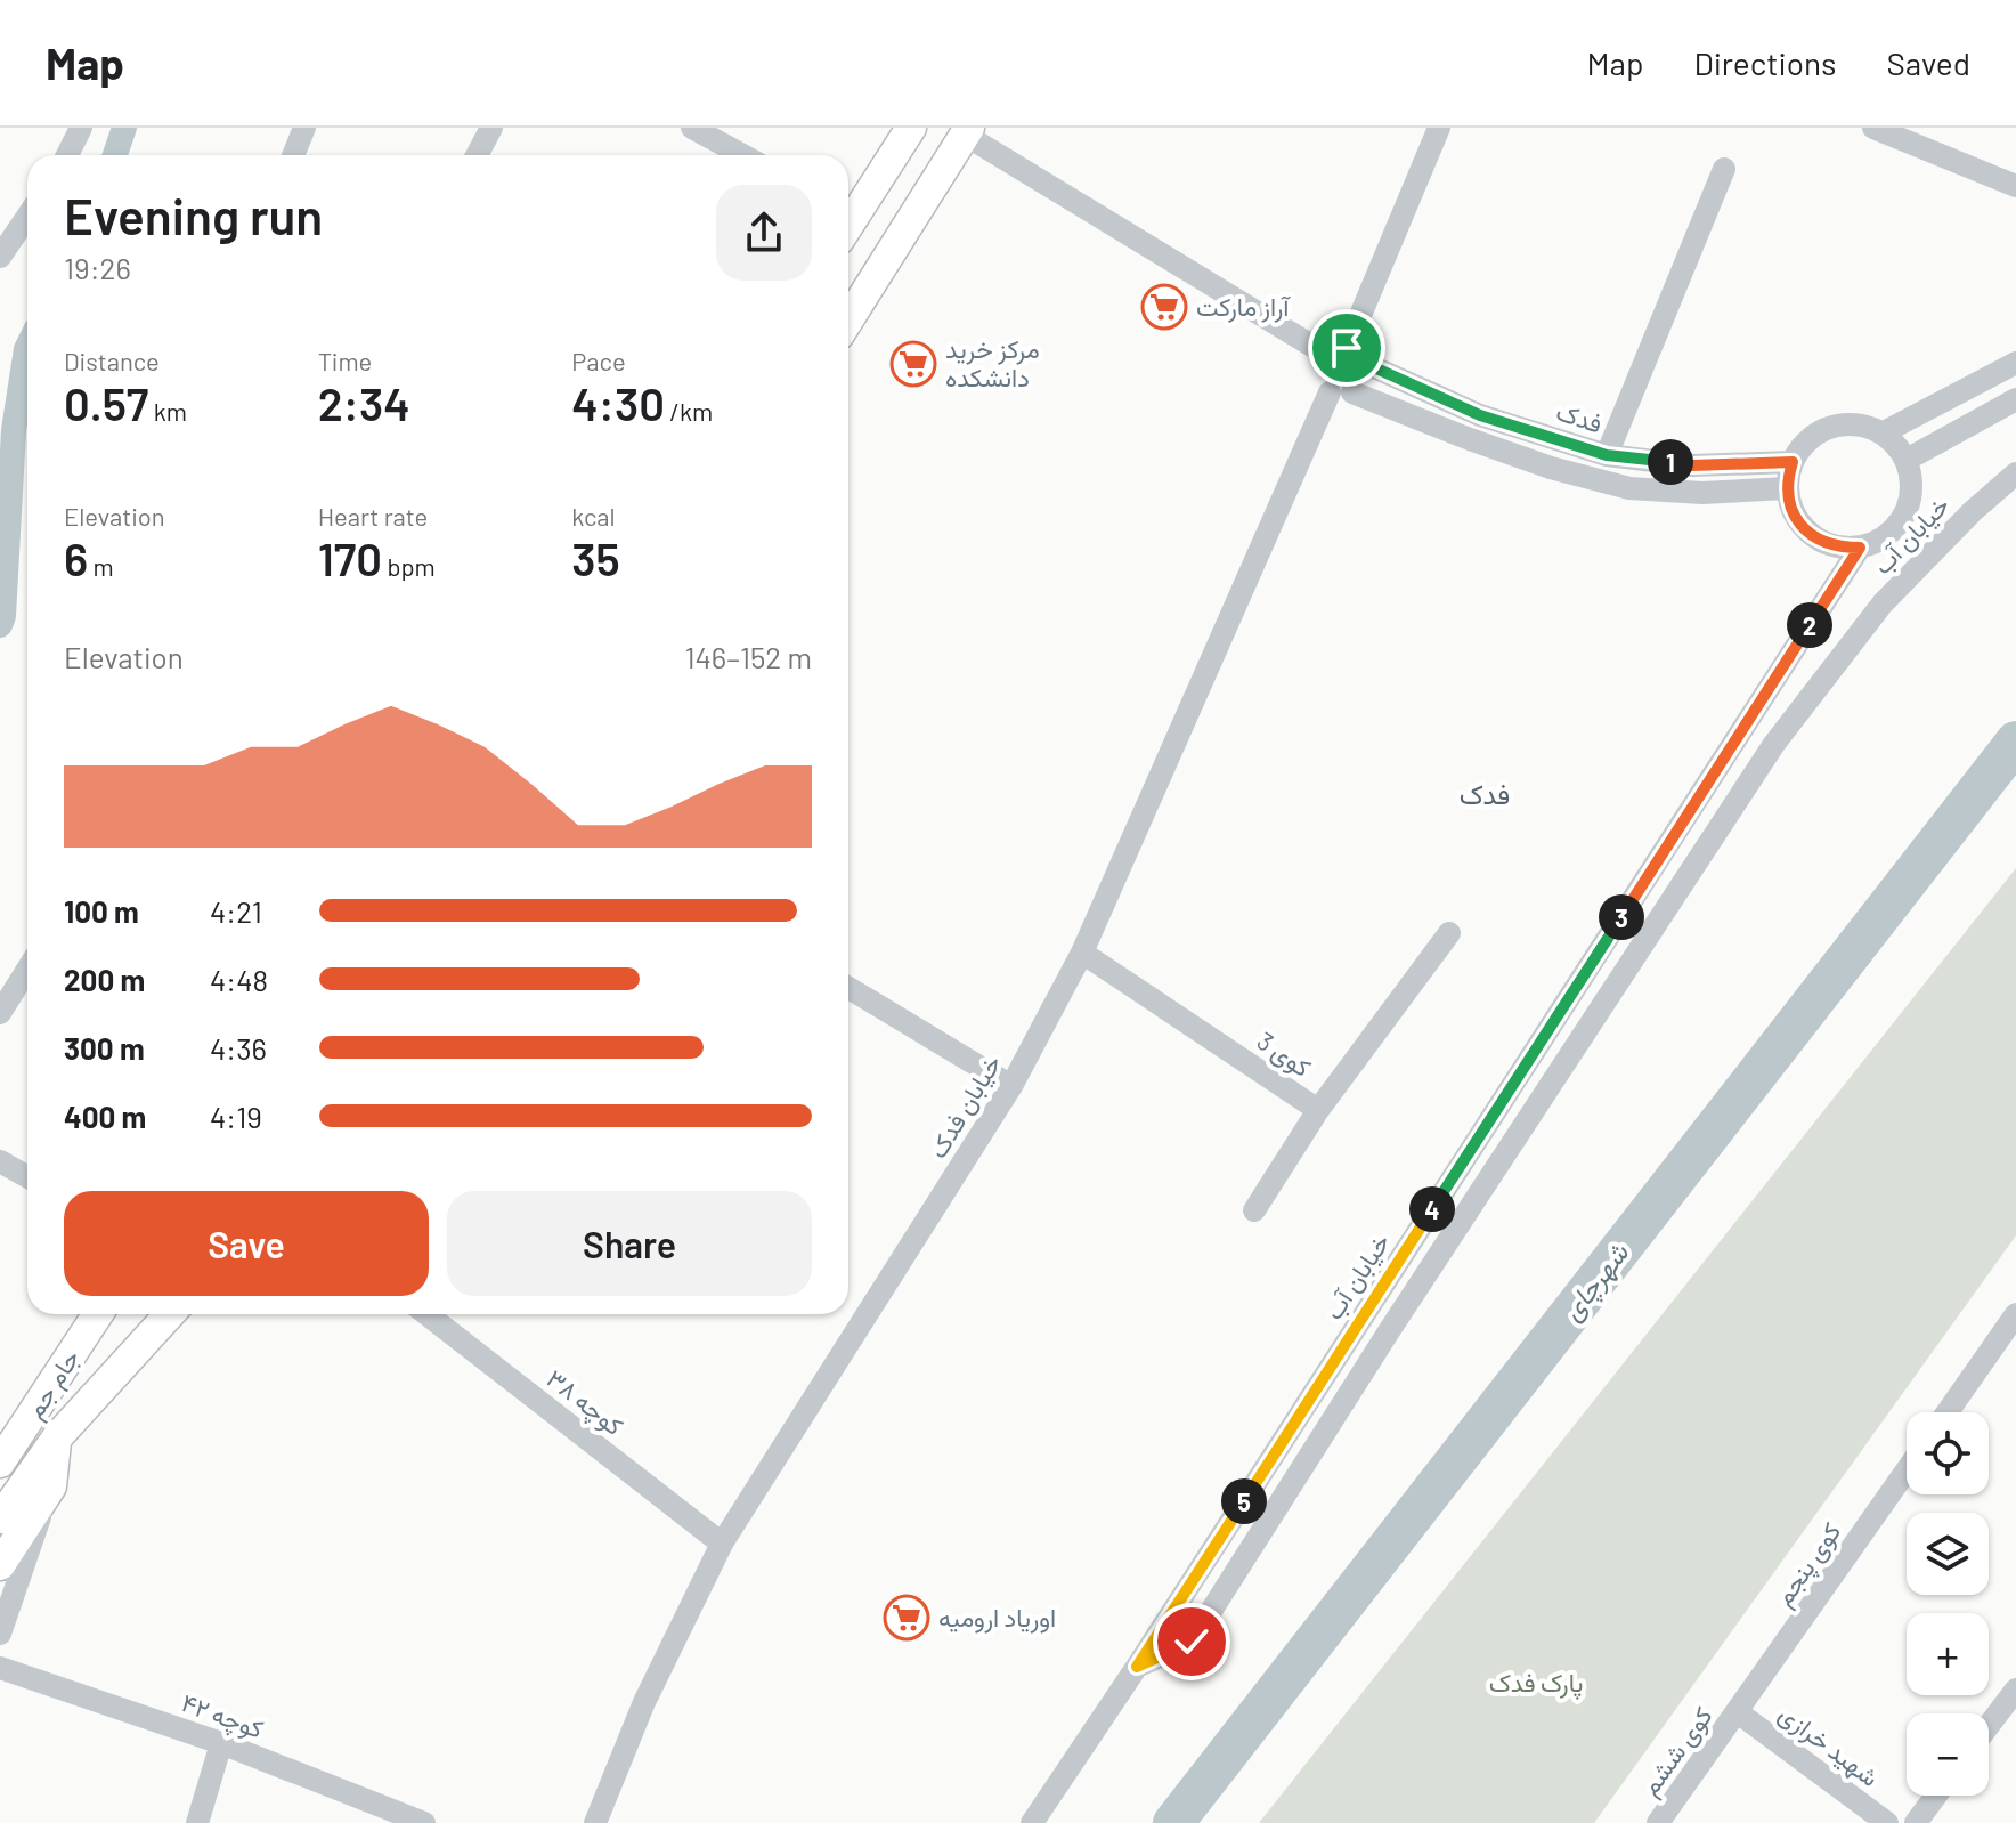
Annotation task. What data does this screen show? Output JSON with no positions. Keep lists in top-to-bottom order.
{
  "streets": {
    "main road": ["جام جم"],
    "street": [
      "فدک",
      "خیابان آب",
      "کوی 3",
      "خیابان فدک",
      "کوچه ۳۸",
      "کوی پنجم",
      "کوچه ۴۲",
      "شهید خرازی",
      "کوی ششم"
    ]
  },
  "crossings": [
    ["فدک", "خیابان آب"],
    ["فدک", "خیابان فدک"],
    ["کوی 3", "خیابان فدک"],
    ["خیابان فدک", "کوچه ۳۸"],
    ["کوی پنجم", "شهید خرازی"],
    ["کوی پنجم", "کوی ششم"],
    ["شهید خرازی", "کوی ششم"]
  ],
  "districts": ["فدک"],
  "water": ["شهرچای"],
  "parks": ["پارک فدک"],
  "places": {
    "supermarket": ["آراز مارکت", "مرکز خرید دانشکده", "اوریاد ارومیه"]
  },
  "page": {
    "header": "Map",
    "nav": ["Map", "Directions", "Saved"],
    "heading": ["Evening run", "19:26"],
    "stats": [
      ["Distance", "0.57 km"],
      ["Time", "2:34"],
      ["Pace", "4:30 /km"],
      ["Elevation", "6 m"],
      ["Heart rate", "170 bpm"],
      ["kcal", "35"]
    ],
    "pins": [
      "1",
      "2",
      "3",
      "4",
      "5"
    ],
    "chart": ["Elevation", "146–152 m"],
    "list": [
      {
        "name": "100 m",
        "note": "4:21"
      },
      {
        "name": "200 m",
        "note": "4:48"
      },
      {
        "name": "300 m",
        "note": "4:36"
      },
      {
        "name": "400 m",
        "note": "4:19"
      }
    ],
    "buttons": ["Save", "Share"],
    "map_buttons": ["+", "−"]
  }
}
